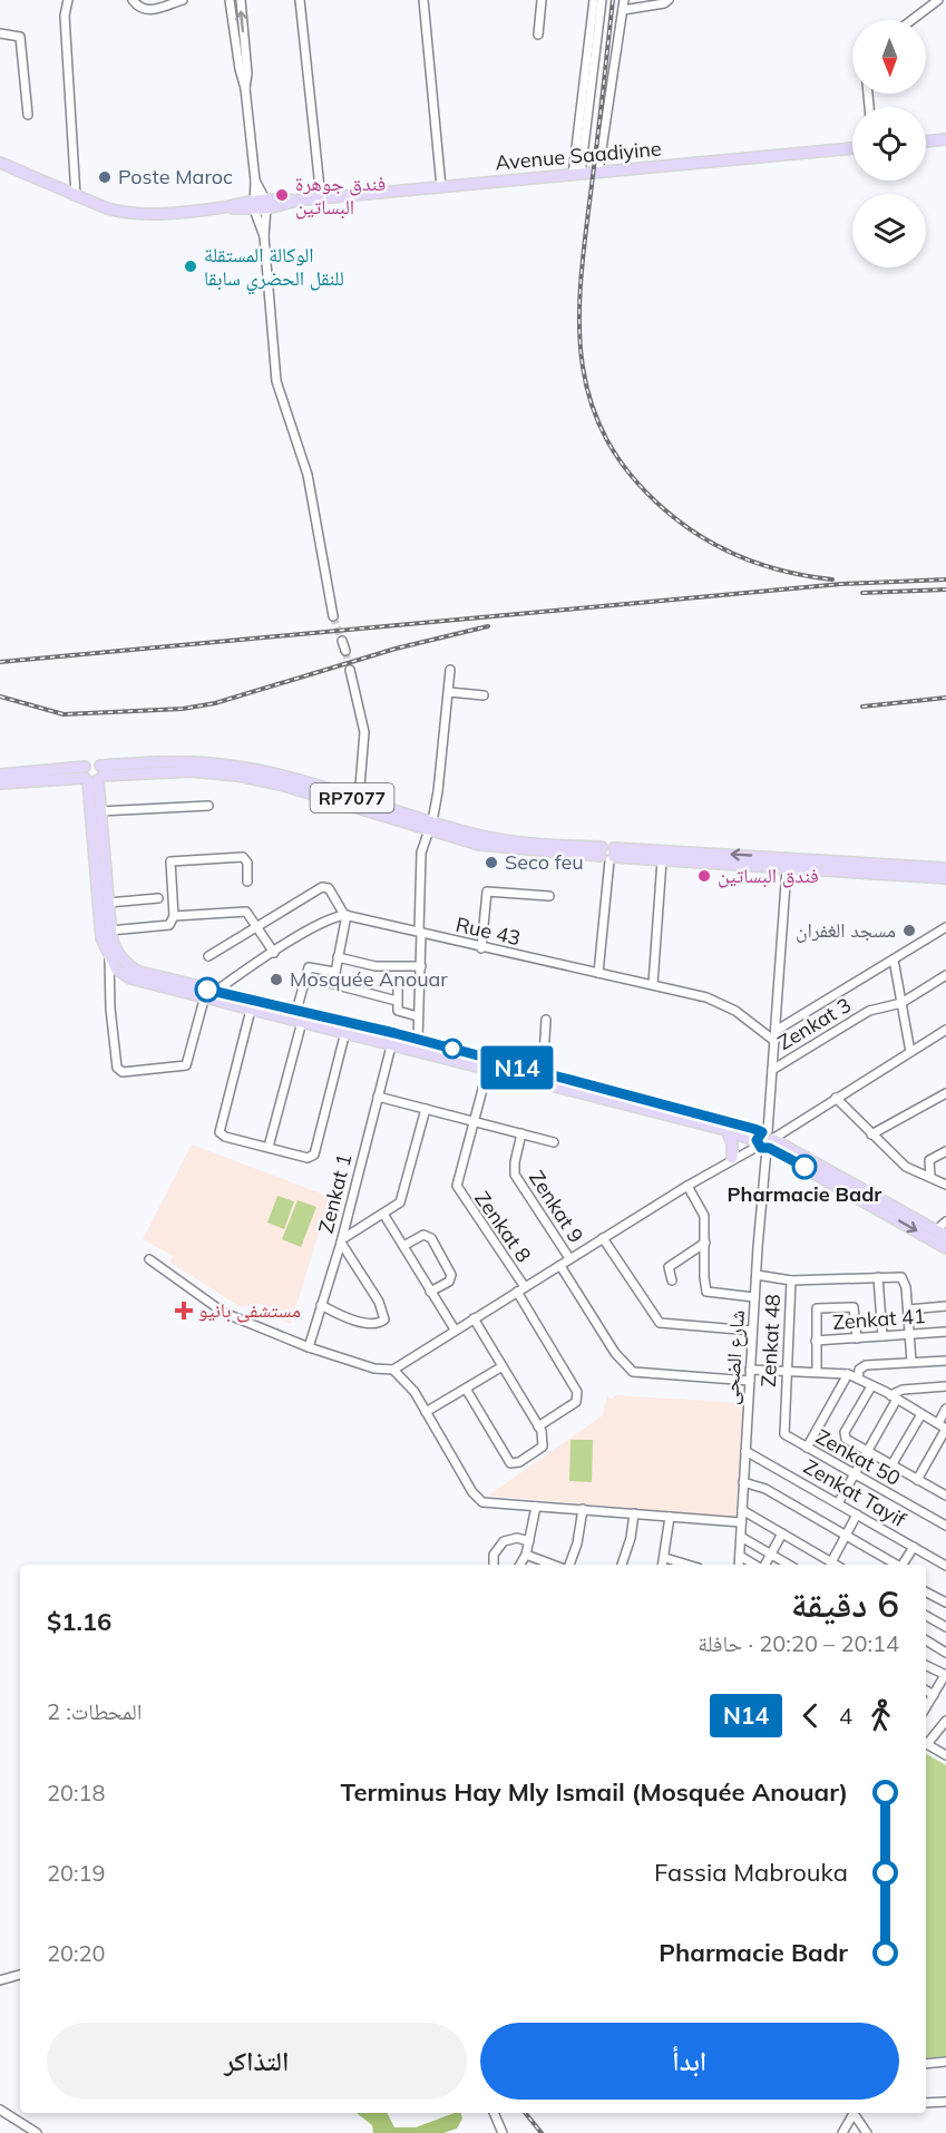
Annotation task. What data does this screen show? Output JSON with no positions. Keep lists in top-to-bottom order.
{
  "streets": {
    "main road": ["Avenue Saadiyine", "RP7077"],
    "street": [
      "Rue 43",
      "Zenkat 3",
      "Zenkat 1",
      "Zenkat 9",
      "Zenkat 8",
      "Zenkat 41",
      "Zenkat 48",
      "شارع الضحى",
      "Zenkat 50",
      "Zenkat Tayif"
    ]
  },
  "crossings": [
    ["RP7077", "شارع الضحى"],
    ["Rue 43", "شارع الضحى"],
    ["Zenkat 3", "شارع الضحى"],
    ["Zenkat 48", "شارع الضحى"],
    ["Zenkat 48", "Zenkat 50"],
    ["شارع الضحى", "Zenkat Tayif"]
  ],
  "places": {
    "other": [
      "Poste Maroc",
      "فندق جوهرة البساتين",
      "الوكالة المستقلة للنقل الحضري سابقا",
      "Seco feu",
      "فندق البساتين",
      "مسجد الغفران",
      "Mosquée Anouar",
      "Pharmacie Badr"
    ],
    "health": ["مستشفى بانيو"]
  },
  "lines": ["bus line N14"],
  "north": "bottom",
  "page": {
    "on_map": "N14",
    "heading": ["6 دقيقة", "20:14 – 20:20 · حافلة", "$1.16"],
    "legs": ["4", "N14", "المحطات: 2"],
    "list": [
      {
        "name": "Terminus Hay Mly Ismail (Mosquée Anouar)",
        "value": "20:18"
      },
      {
        "name": "Fassia Mabrouka",
        "value": "20:19"
      },
      {
        "name": "Pharmacie Badr",
        "value": "20:20"
      }
    ],
    "buttons": ["ابدأ", "التذاكر"]
  }
}
